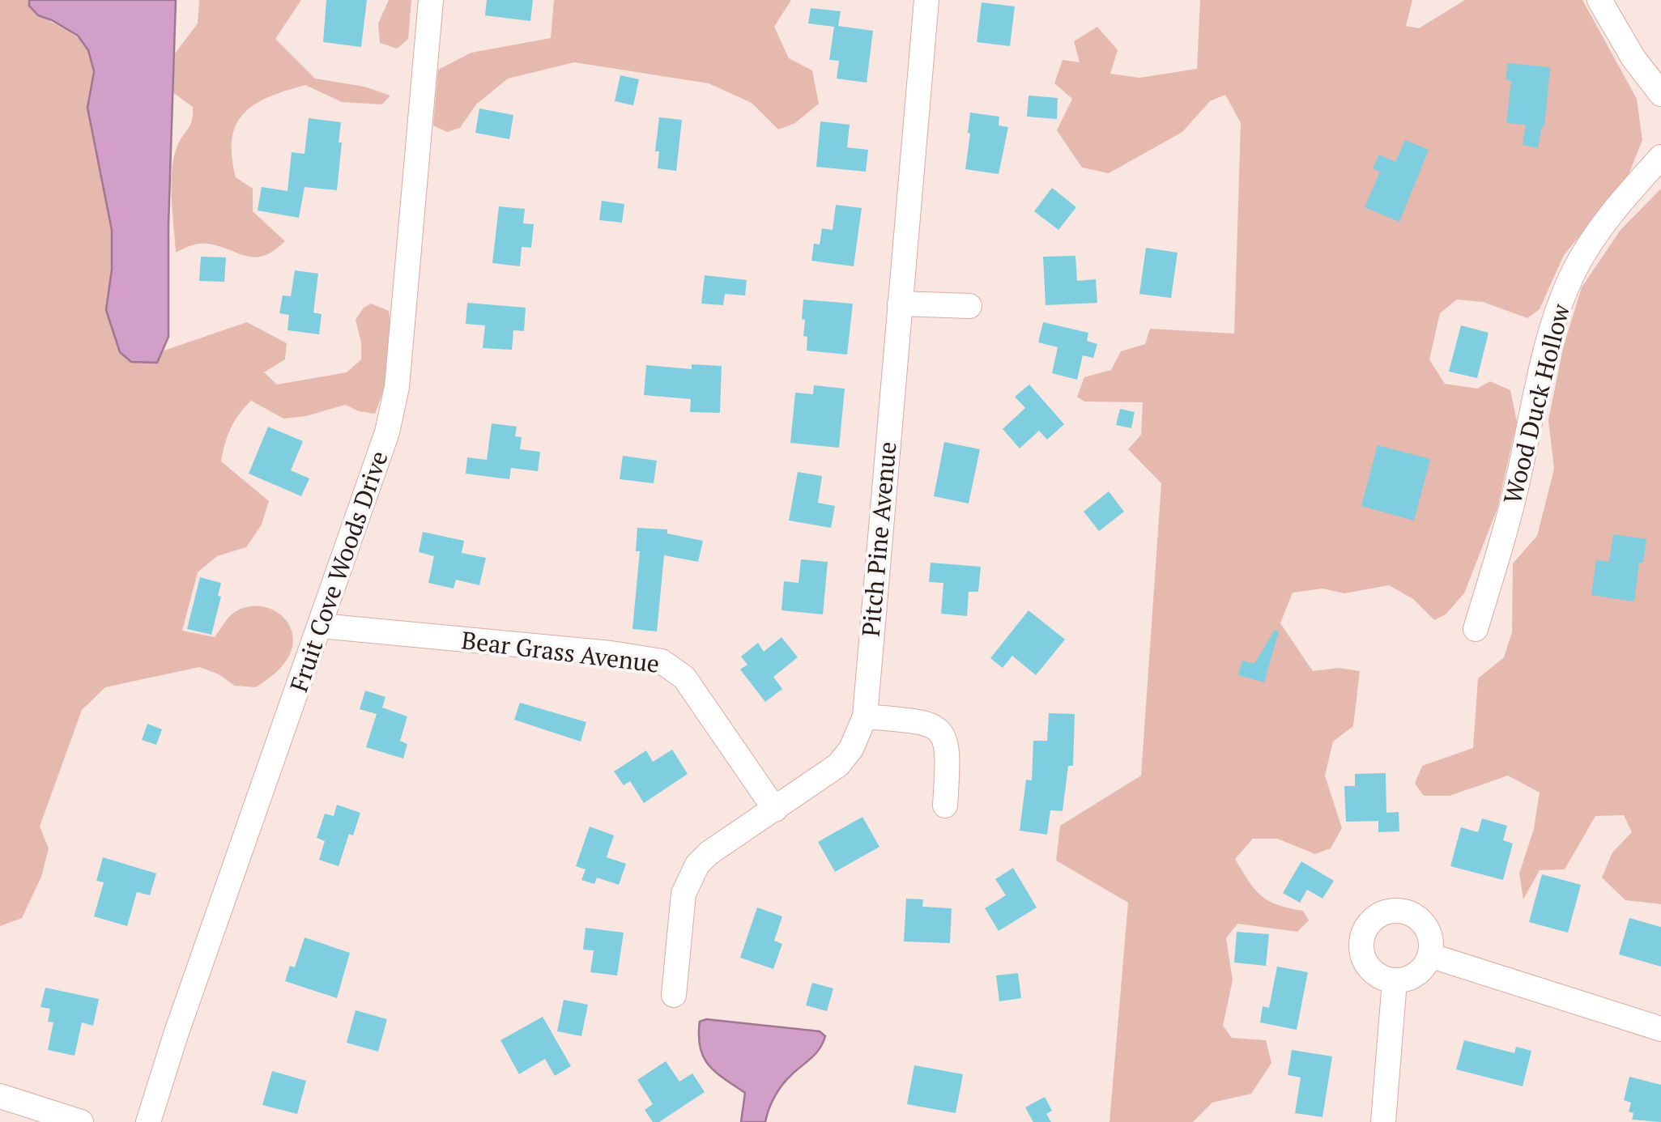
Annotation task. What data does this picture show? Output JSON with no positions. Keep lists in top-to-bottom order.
{
  "streets": {
    "street": [
      "Wood Duck Hollow",
      "Pitch Pine Avenue",
      "Fruit Cove Woods Drive",
      "Bear Grass Avenue"
    ]
  },
  "crossings": [
    ["Pitch Pine Avenue", "Bear Grass Avenue"],
    ["Fruit Cove Woods Drive", "Bear Grass Avenue"]
  ]
}
